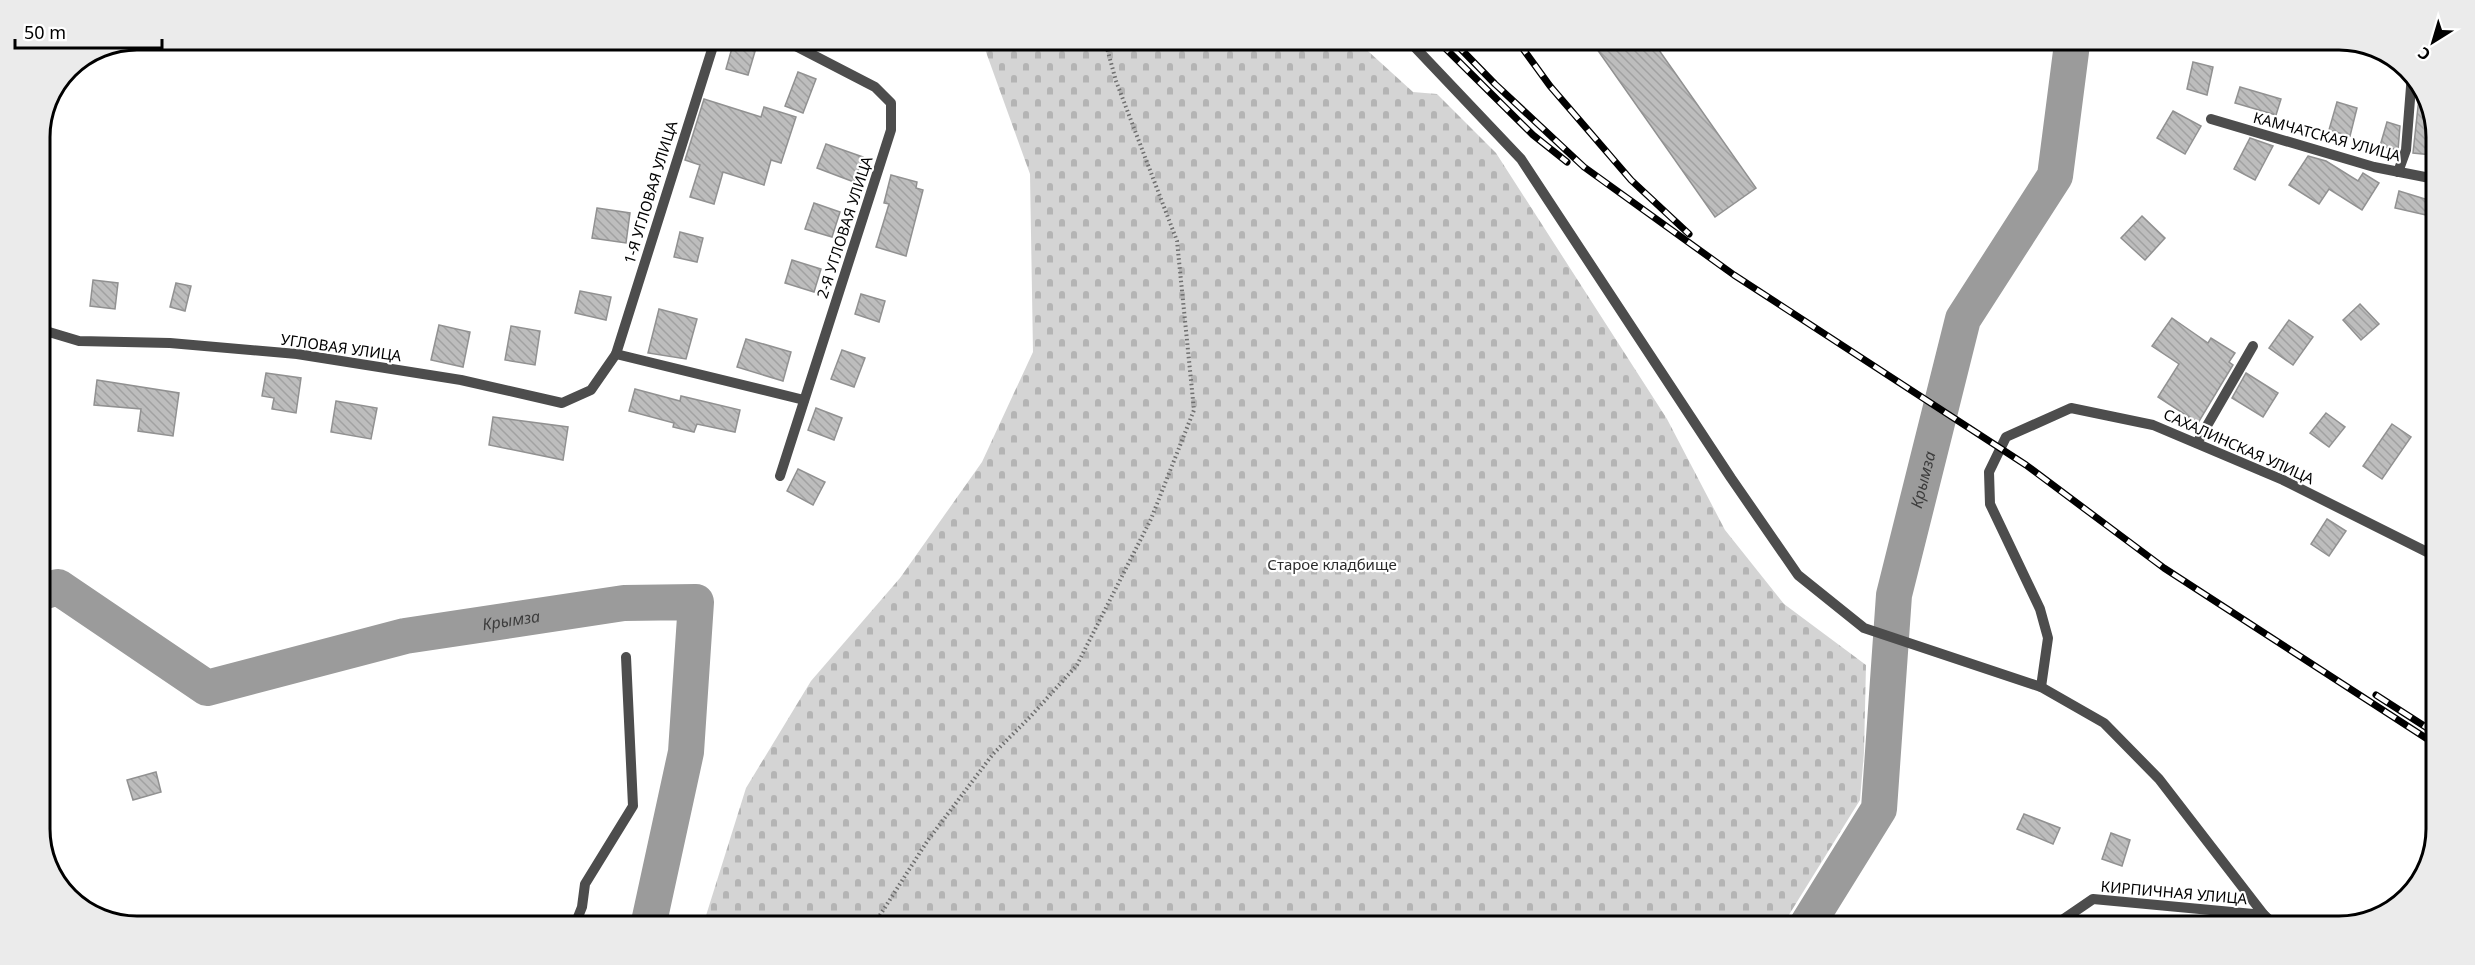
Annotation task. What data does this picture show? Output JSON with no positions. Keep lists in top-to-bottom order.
{
  "streets": {
    "street": [
      "КАМЧАТСКАЯ УЛИЦА",
      "1-Я УГЛОВАЯ УЛИЦА",
      "2-Я УГЛОВАЯ УЛИЦА",
      "УГЛОВАЯ УЛИЦА",
      "САХАЛИНСКАЯ УЛИЦА",
      "КИРПИЧНАЯ УЛИЦА"
    ]
  },
  "crossings": [
    ["1-Я УГЛОВАЯ УЛИЦА", "УГЛОВАЯ УЛИЦА"]
  ],
  "water": ["Крымза"],
  "parks": ["Старое кладбище"],
  "scale_bar": "50 m",
  "north": "bottom left"
}
